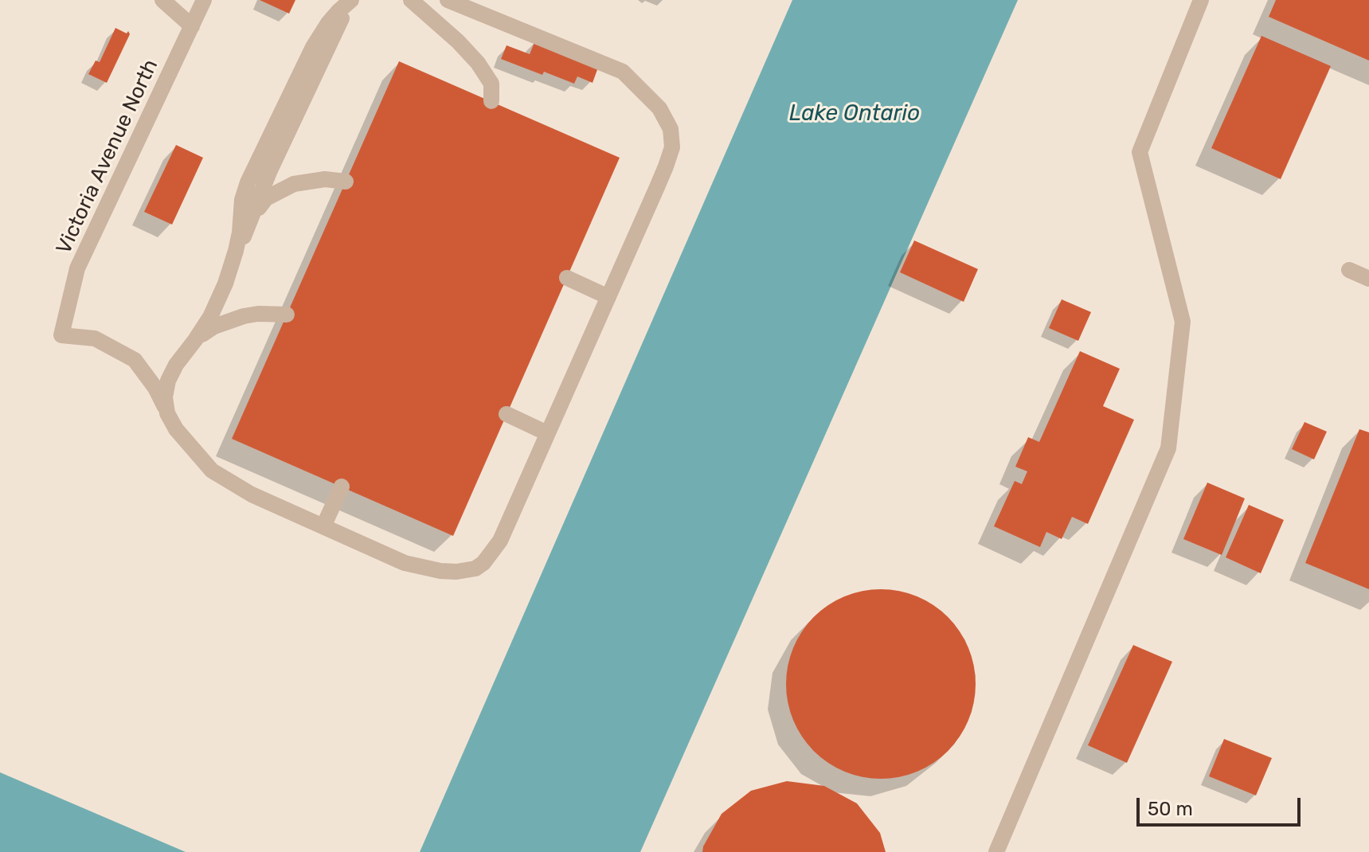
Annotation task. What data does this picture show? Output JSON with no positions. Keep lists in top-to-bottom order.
{
  "streets": {
    "street": ["Victoria Avenue North"]
  },
  "water": ["Lake Ontario"],
  "scale_bar": "50 m"
}
